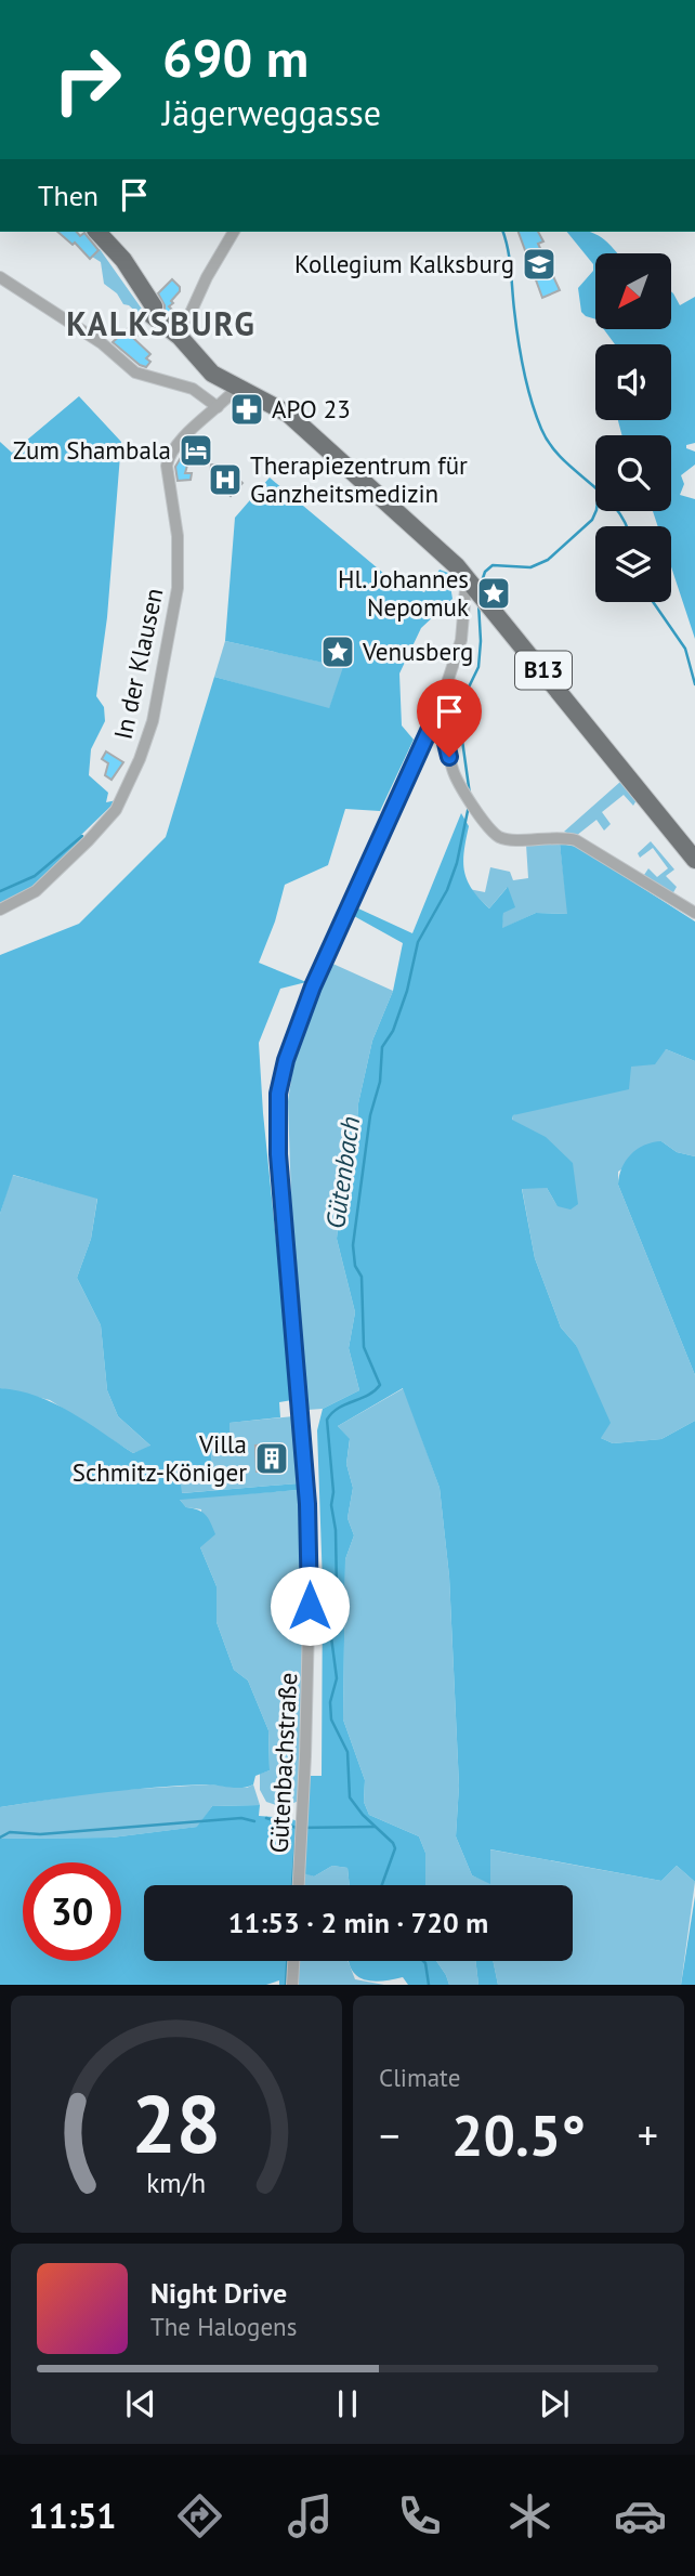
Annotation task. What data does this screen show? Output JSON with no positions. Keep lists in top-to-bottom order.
{
  "streets": {
    "main road": ["B13"],
    "street": ["In der Klausen", "Gütenbachstraße"]
  },
  "crossings": [
    ["In der Klausen", "B13"],
    ["B13", "Gütenbachstraße"]
  ],
  "districts": ["KALKSBURG"],
  "water": ["Gütenbach"],
  "places": {
    "school or university": ["Kollegium Kalksburg"],
    "pharmacy": ["APO 23"],
    "hotel": ["Zum Shambala"],
    "hospital": ["Therapiezentrum für Ganzheitsmedizin"],
    "place": ["Hl. Johannes Nepomuk", "Venusberg"],
    "building": ["Villa Schmitz-Königer"]
  },
  "north": "bottom left",
  "page": {
    "turn": ["690 m", "Jägerweggasse"],
    "then": "Then",
    "limit": "30",
    "trip": "11:53 · 2 min · 720 m",
    "tile": "Climate",
    "heat": ["−", "20.5°", "+"],
    "song": ["Night Drive", "The Halogens"],
    "tabs": "11:51",
    "gauge": ["28", "km/h"]
  }
}
